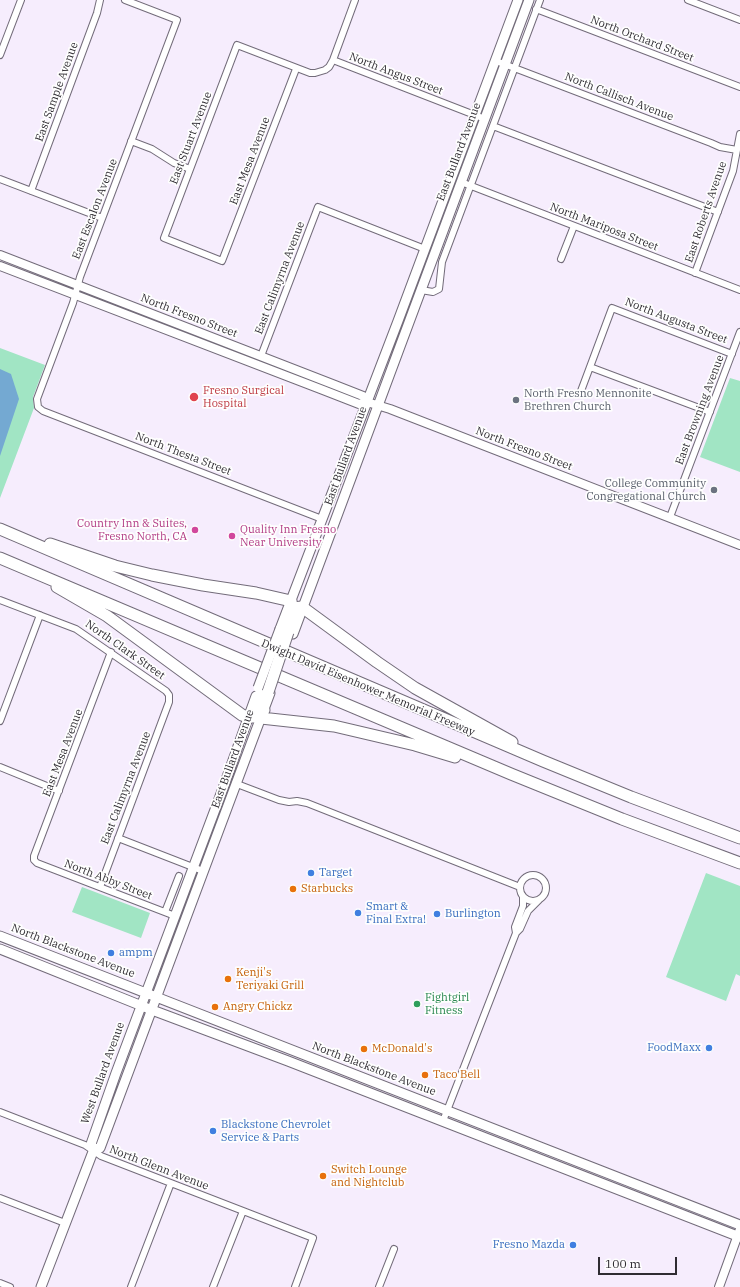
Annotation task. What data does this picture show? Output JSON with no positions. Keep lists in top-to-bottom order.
{
  "streets": {
    "highway": ["Dwight David Eisenhower Memorial Freeway"],
    "main road": [
      "East Bullard Avenue",
      "North Fresno Street",
      "North Blackstone Avenue",
      "West Bullard Avenue"
    ],
    "street": [
      "North Orchard Street",
      "North Angus Street",
      "East Sample Avenue",
      "North Callisch Avenue",
      "East Stuart Avenue",
      "East Mesa Avenue",
      "East Escalon Avenue",
      "East Roberts Avenue",
      "North Mariposa Street",
      "East Calimyrna Avenue",
      "North Augusta Street",
      "East Browning Avenue",
      "North Thesta Street",
      "North Clark Street",
      "North Abby Street",
      "North Glenn Avenue"
    ]
  },
  "crossings": [
    ["North Angus Street", "East Stuart Avenue"],
    ["North Angus Street", "East Bullard Avenue"],
    ["North Angus Street", "East Mesa Avenue"],
    ["North Callisch Avenue", "East Bullard Avenue"],
    ["North Callisch Avenue", "East Roberts Avenue"],
    ["East Stuart Avenue", "East Mesa Avenue"],
    ["East Bullard Avenue", "North Mariposa Street"],
    ["East Bullard Avenue", "East Calimyrna Avenue"],
    ["East Bullard Avenue", "North Fresno Street"],
    ["East Bullard Avenue", "North Thesta Street"],
    ["East Bullard Avenue", "North Abby Street"],
    ["East Bullard Avenue", "North Blackstone Avenue"],
    ["East Bullard Avenue", "West Bullard Avenue"],
    ["East Mesa Avenue", "North Clark Street"],
    ["East Mesa Avenue", "North Abby Street"],
    ["East Escalon Avenue", "North Fresno Street"],
    ["East Escalon Avenue", "North Thesta Street"],
    ["East Roberts Avenue", "North Mariposa Street"],
    ["East Calimyrna Avenue", "North Fresno Street"],
    ["East Calimyrna Avenue", "North Clark Street"],
    ["East Calimyrna Avenue", "North Abby Street"],
    ["North Fresno Street", "East Browning Avenue"],
    ["North Augusta Street", "East Browning Avenue"],
    ["West Bullard Avenue", "North Glenn Avenue"]
  ],
  "places": [
    "Fresno Surgical Hospital",
    "North Fresno Mennonite Brethren Church",
    "College Community Congregational Church",
    "Country Inn & Suites, Fresno North, CA",
    "Quality Inn Fresno Near University",
    "Target",
    "Starbucks",
    "Smart & Final Extra!",
    "Burlington",
    "ampm",
    "Kenji's Teriyaki Grill",
    "Fightgirl Fitness",
    "Angry Chickz",
    "FoodMaxx",
    "McDonald's",
    "Taco Bell",
    "Blackstone Chevrolet Service & Parts",
    "Switch Lounge and Nightclub",
    "Fresno Mazda"
  ],
  "scale_bar": "100 m"
}
